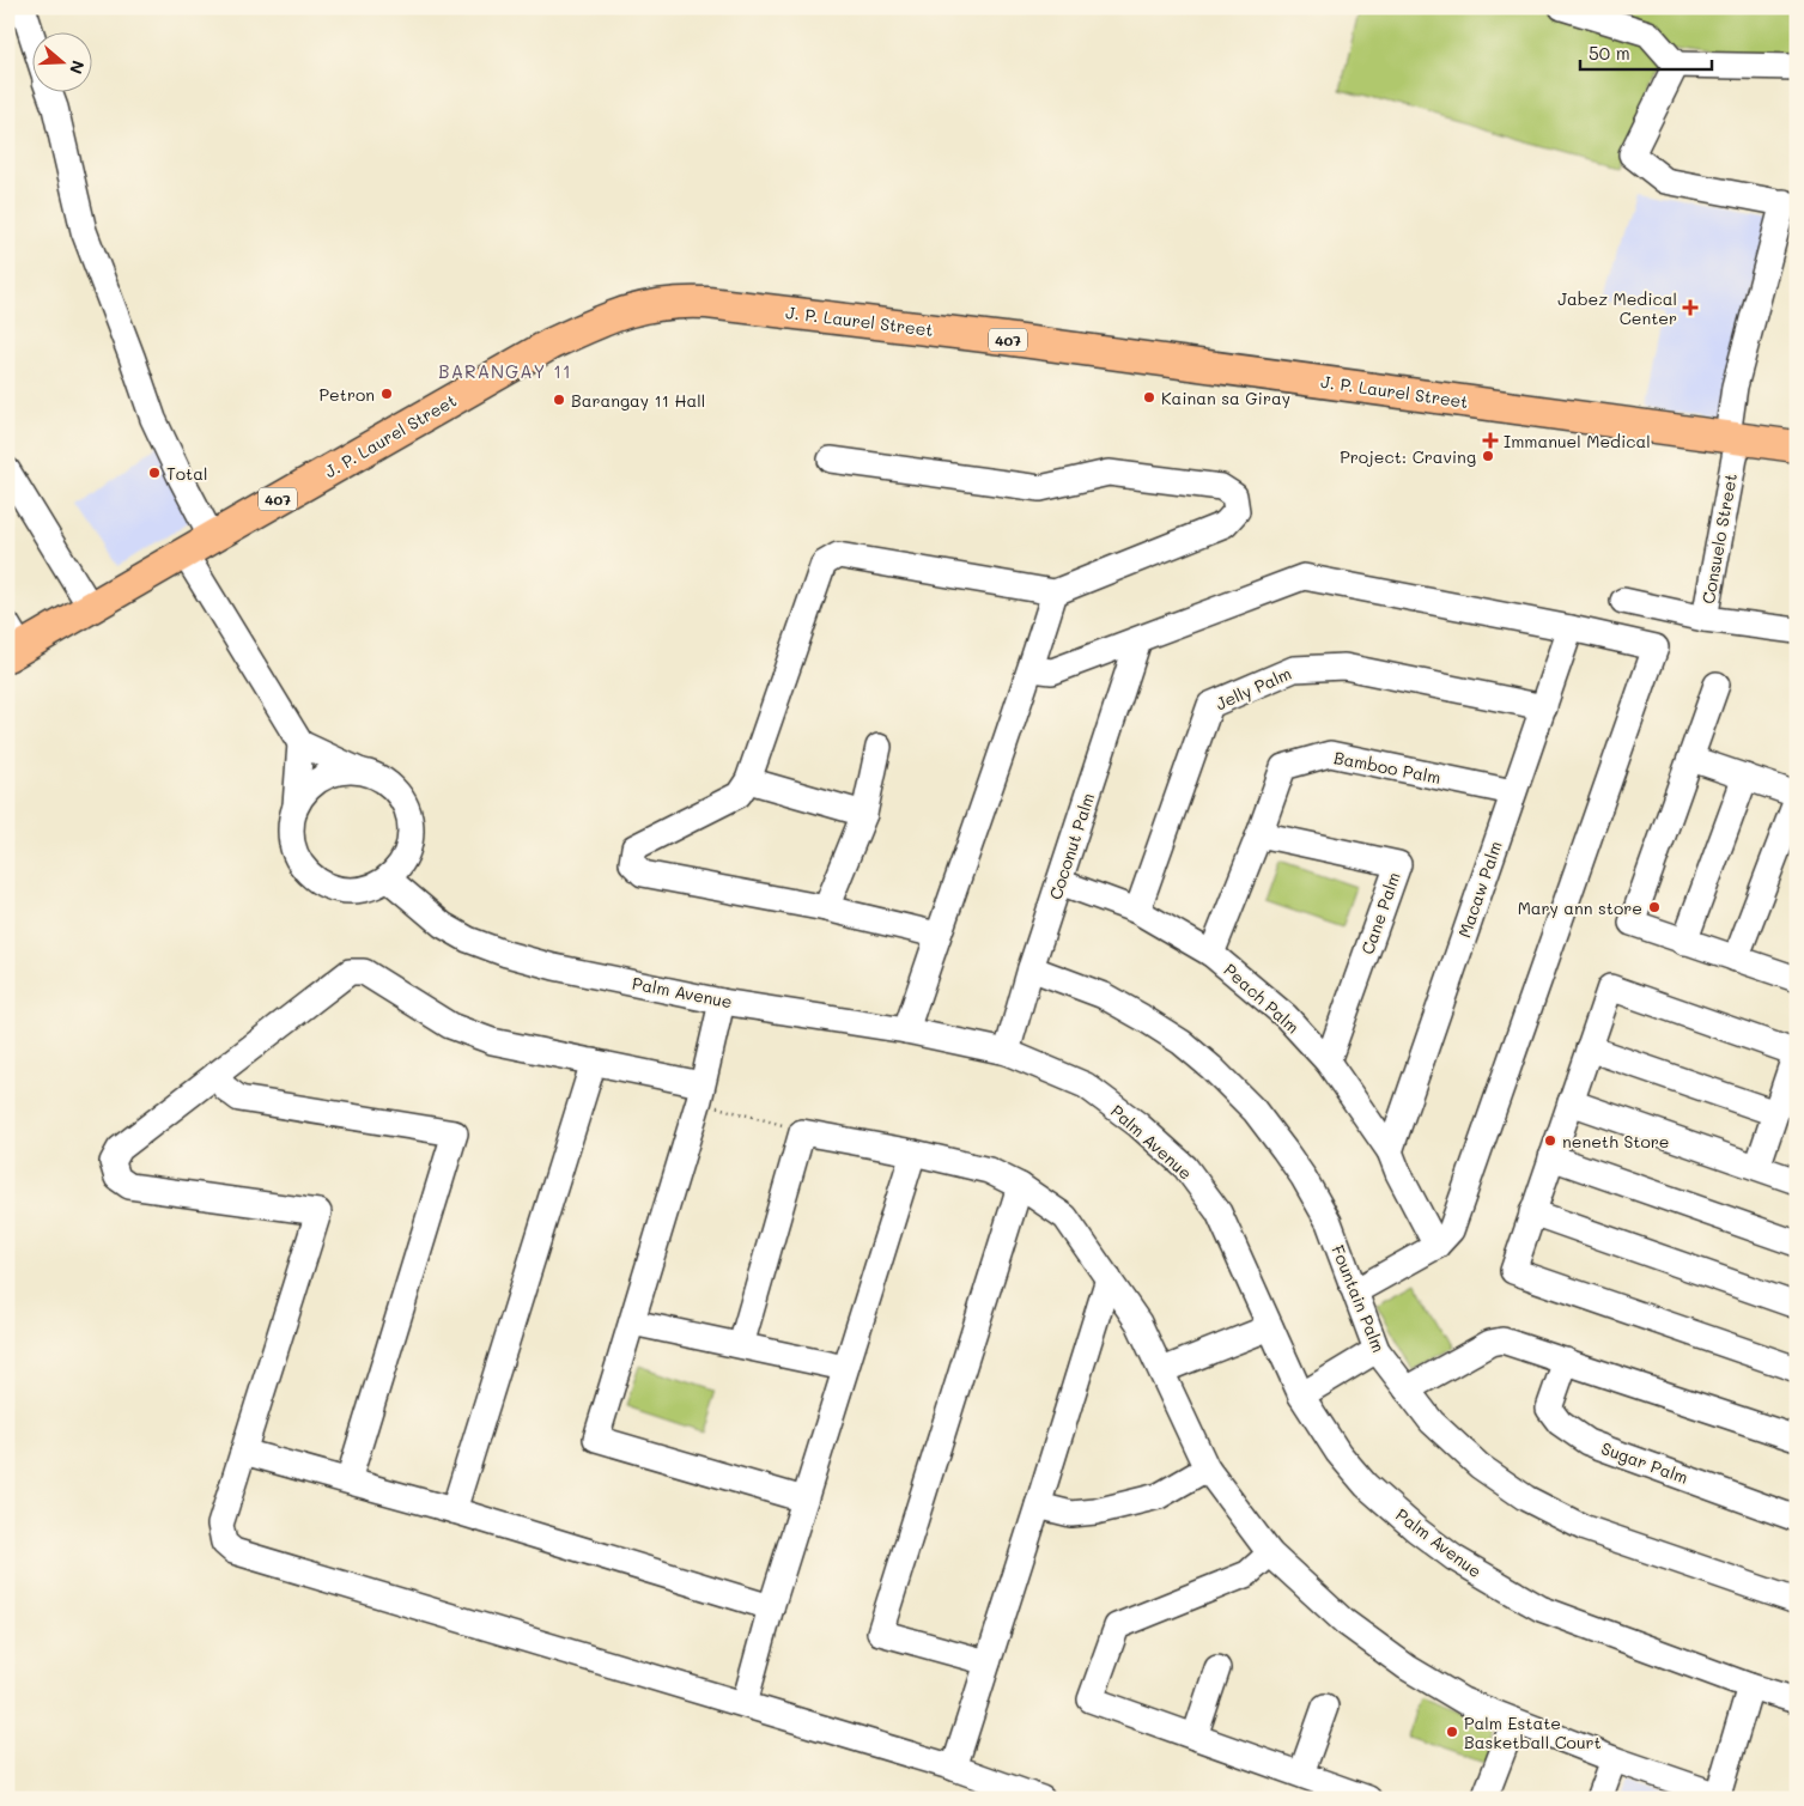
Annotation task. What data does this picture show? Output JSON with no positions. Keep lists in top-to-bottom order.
{
  "streets": {
    "main road": ["J. P. Laurel Street", "407"],
    "street": [
      "Consuelo Street",
      "Jelly Palm",
      "Bamboo Palm",
      "Coconut Palm",
      "Macaw Palm",
      "Cane Palm",
      "Palm Avenue",
      "Peach Palm",
      "Fountain Palm",
      "Sugar Palm"
    ]
  },
  "crossings": [
    ["J. P. Laurel Street", "Consuelo Street"],
    ["Jelly Palm", "Macaw Palm"],
    ["Jelly Palm", "Peach Palm"],
    ["Bamboo Palm", "Macaw Palm"],
    ["Bamboo Palm", "Cane Palm"],
    ["Bamboo Palm", "Peach Palm"],
    ["Coconut Palm", "Palm Avenue"],
    ["Coconut Palm", "Peach Palm"],
    ["Coconut Palm", "Fountain Palm"],
    ["Macaw Palm", "Peach Palm"],
    ["Cane Palm", "Peach Palm"]
  ],
  "districts": ["BARANGAY 11"],
  "places": {
    "health": ["Jabez Medical Center", "Immanuel Medical"],
    "other": [
      "Petron",
      "Kainan sa Giray",
      "Barangay 11 Hall",
      "Project: Craving",
      "Total",
      "Mary ann store",
      "neneth Store",
      "Palm Estate Basketball Court"
    ]
  },
  "scale_bar": "50 m",
  "north": "right"
}
